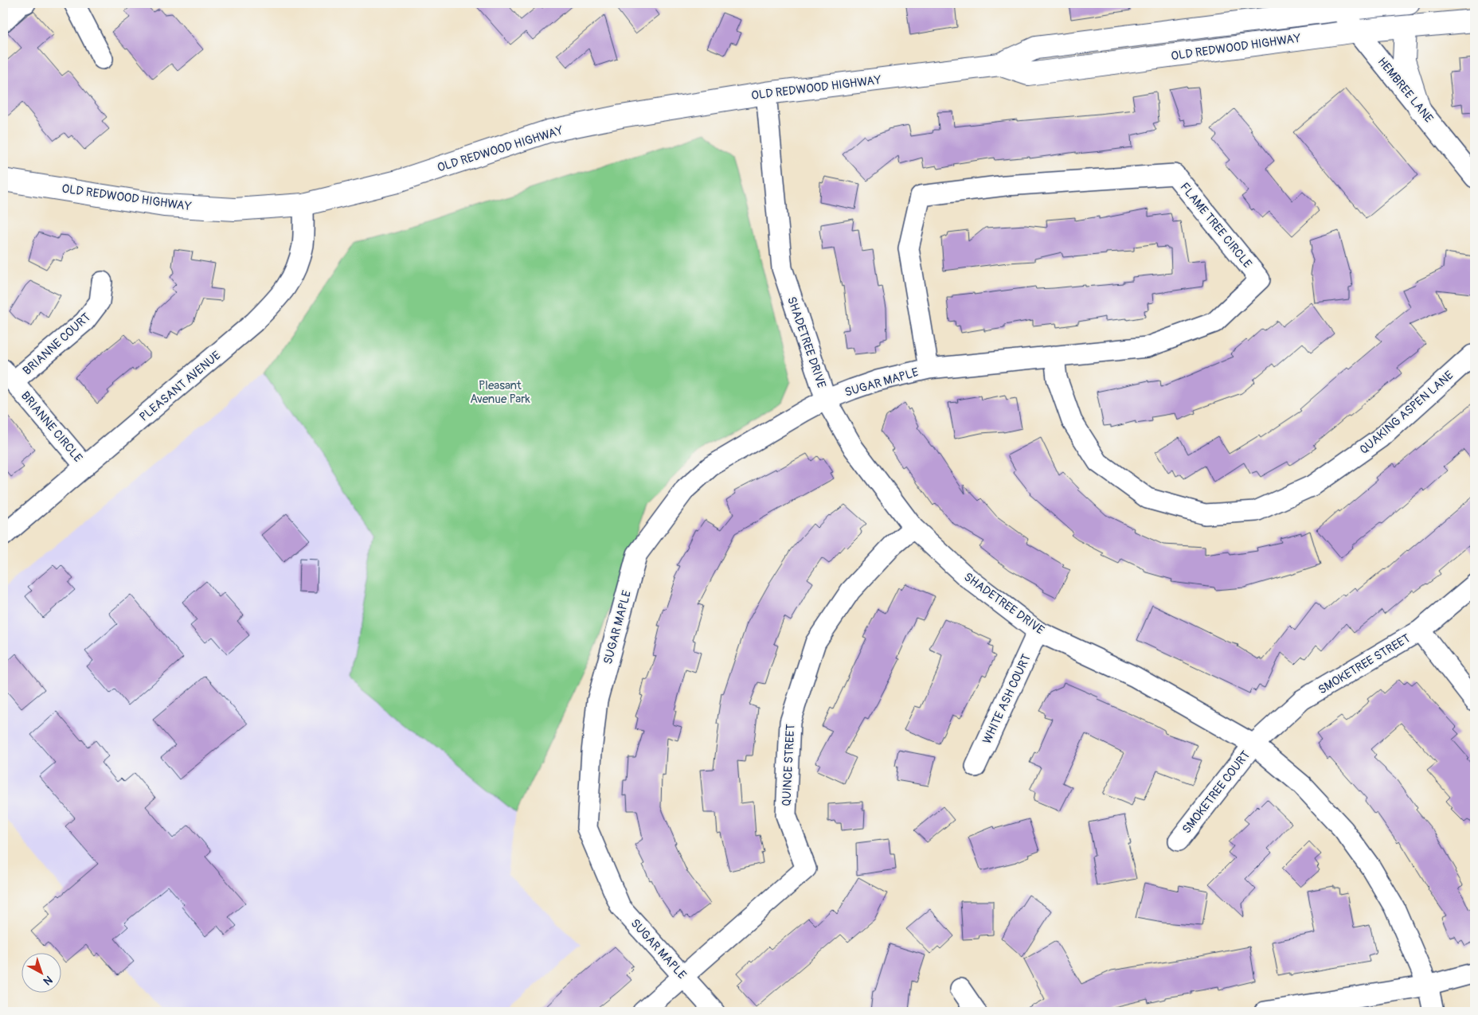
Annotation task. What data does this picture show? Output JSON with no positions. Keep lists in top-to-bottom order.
{
  "streets": {
    "main road": ["OLD REDWOOD HIGHWAY"],
    "street": [
      "HEMBREE LANE",
      "FLAME TREE CIRCLE",
      "SHADETREE DRIVE",
      "BRIANNE COURT",
      "SUGAR MAPLE",
      "PLEASANT AVENUE",
      "QUAKING ASPEN LANE",
      "BRIANNE CIRCLE",
      "SMOKETREE STREET",
      "WHITE ASH COURT",
      "QUINCE STREET",
      "SMOKETREE COURT"
    ]
  },
  "crossings": [
    ["OLD REDWOOD HIGHWAY", "HEMBREE LANE"],
    ["OLD REDWOOD HIGHWAY", "SHADETREE DRIVE"],
    ["OLD REDWOOD HIGHWAY", "PLEASANT AVENUE"],
    ["FLAME TREE CIRCLE", "SUGAR MAPLE"],
    ["FLAME TREE CIRCLE", "QUAKING ASPEN LANE"],
    ["SHADETREE DRIVE", "SUGAR MAPLE"],
    ["SHADETREE DRIVE", "SMOKETREE STREET"],
    ["SHADETREE DRIVE", "WHITE ASH COURT"],
    ["SHADETREE DRIVE", "QUINCE STREET"],
    ["SHADETREE DRIVE", "SMOKETREE COURT"],
    ["BRIANNE COURT", "BRIANNE CIRCLE"],
    ["SUGAR MAPLE", "QUINCE STREET"],
    ["PLEASANT AVENUE", "BRIANNE CIRCLE"],
    ["SMOKETREE STREET", "SMOKETREE COURT"]
  ],
  "parks": ["Pleasant Avenue Park"],
  "north": "bottom right"
}
